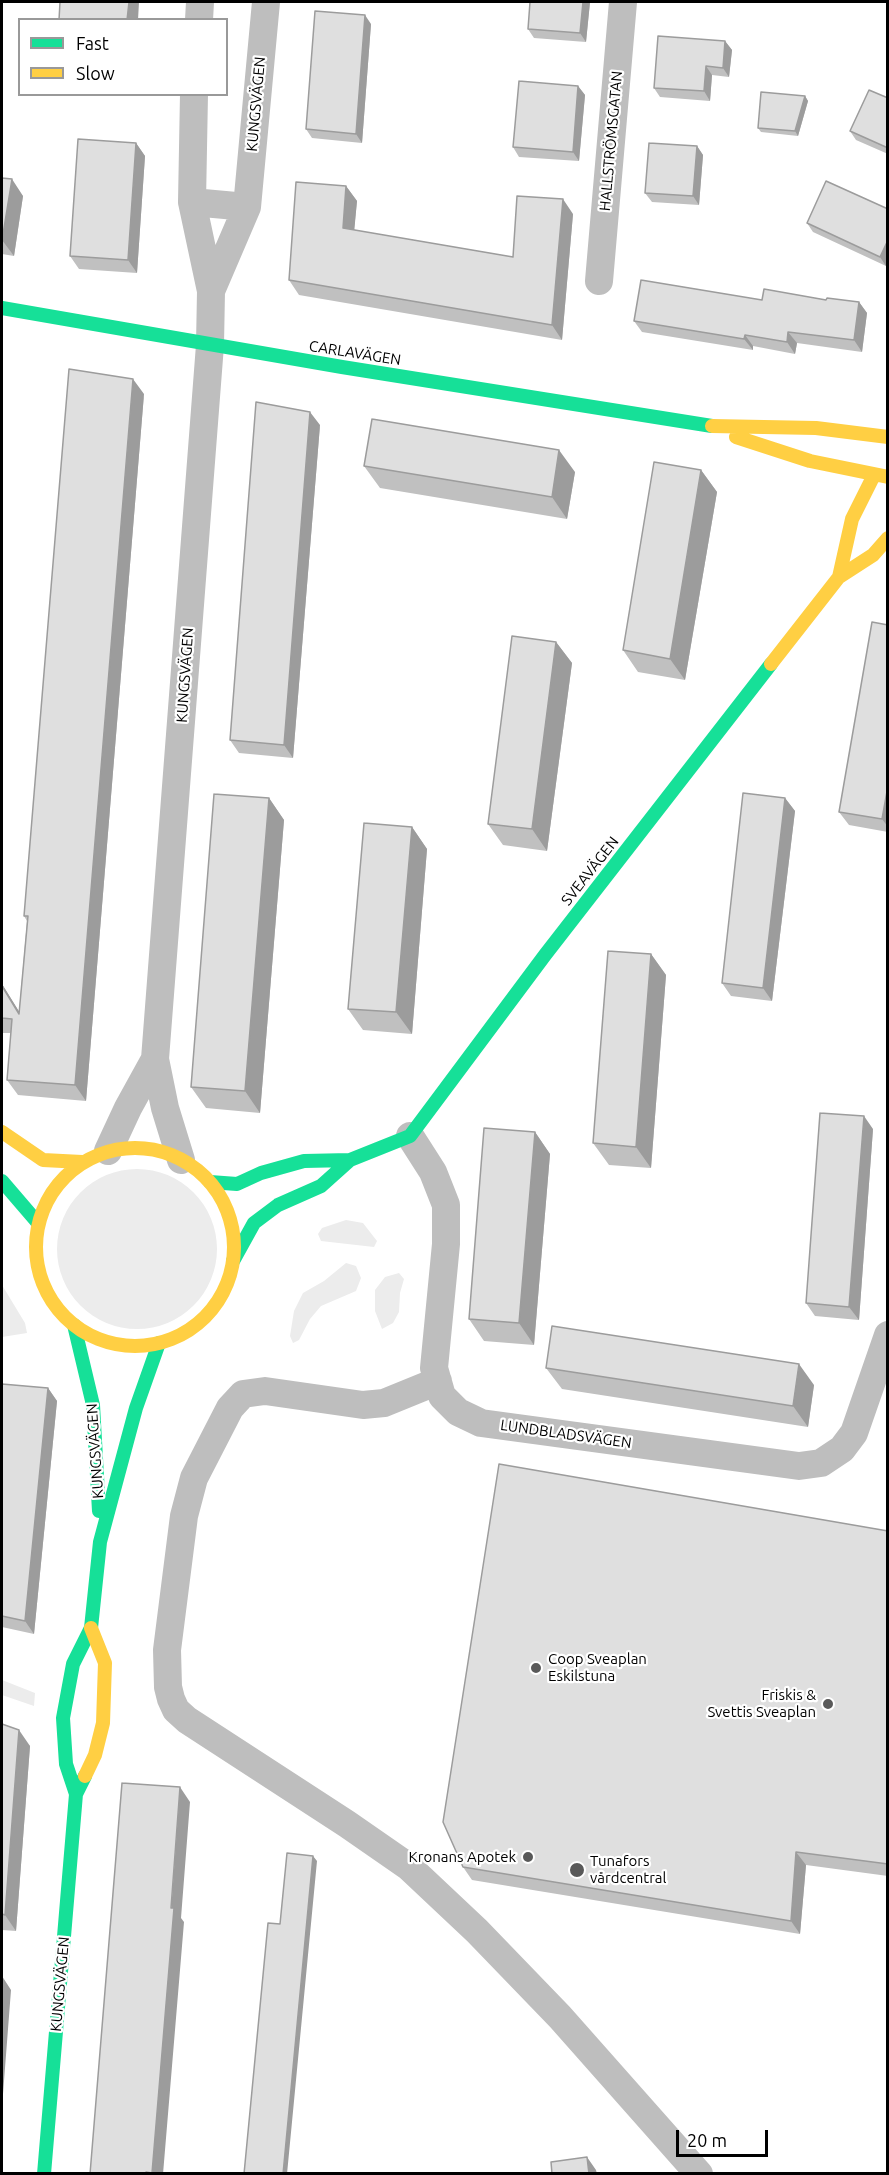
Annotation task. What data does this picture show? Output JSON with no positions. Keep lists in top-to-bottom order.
{
  "streets": {
    "street": [
      "KUNGSVÄGEN",
      "HALLSTRÖMSGATAN",
      "CARLAVÄGEN",
      "SVEAVÄGEN",
      "LUNDBLADSVÄGEN"
    ]
  },
  "crossings": [
    ["KUNGSVÄGEN", "CARLAVÄGEN"],
    ["CARLAVÄGEN", "SVEAVÄGEN"],
    ["SVEAVÄGEN", "LUNDBLADSVÄGEN"]
  ],
  "places": [
    "Coop Sveaplan Eskilstuna",
    "Friskis & Svettis Sveaplan",
    "Kronans Apotek",
    "Tunafors vårdcentral"
  ],
  "legend": ["Fast", "Slow"],
  "scale_bar": "20 m"
}
